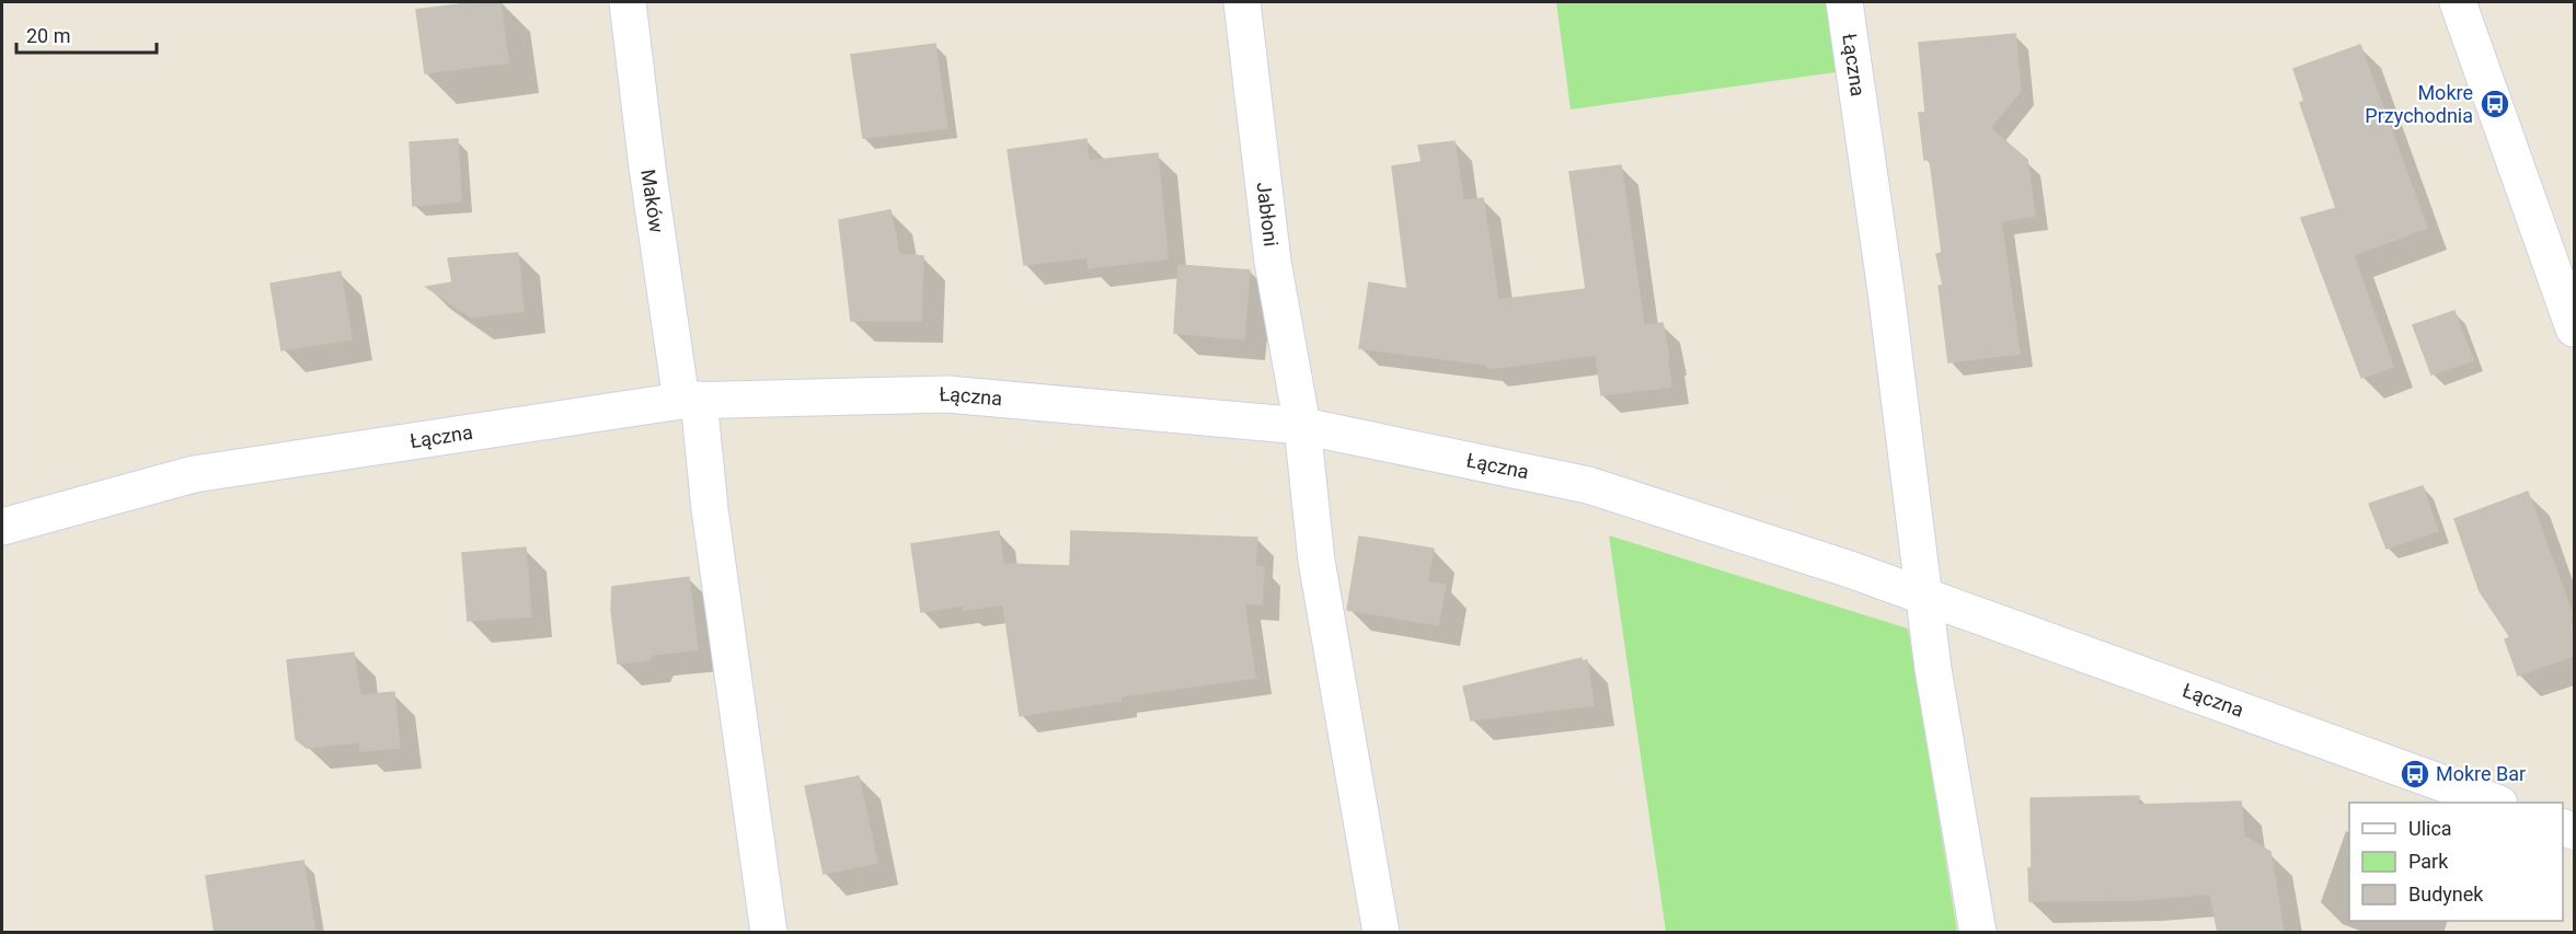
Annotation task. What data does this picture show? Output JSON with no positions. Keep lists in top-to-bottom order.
{
  "streets": {
    "street": ["Łączna", "Maków", "Jabłoni"]
  },
  "crossings": [
    ["Łączna", "Maków"],
    ["Łączna", "Jabłoni"]
  ],
  "places": {
    "bus stop": ["Mokre Przychodnia", "Mokre Bar"]
  },
  "legend": ["Ulica", "Park", "Budynek"],
  "scale_bar": "20 m"
}
